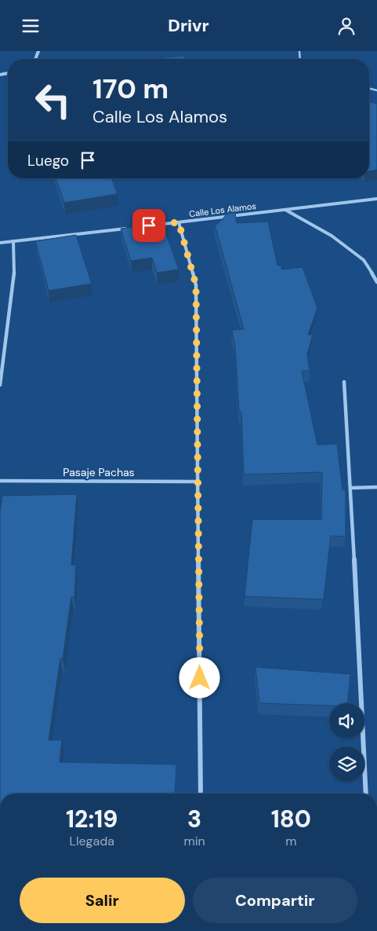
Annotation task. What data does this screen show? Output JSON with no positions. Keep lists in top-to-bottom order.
{
  "streets": {
    "street": ["Calle Los Alamos", "Pasaje Pachas"]
  },
  "page": {
    "header": "Drivr",
    "turn": ["170 m", "Calle Los Alamos"],
    "then": "Luego",
    "eta": [
      "12:19",
      "Llegada",
      "3",
      "min",
      "180",
      "m"
    ],
    "buttons": ["Salir", "Compartir"]
  }
}
